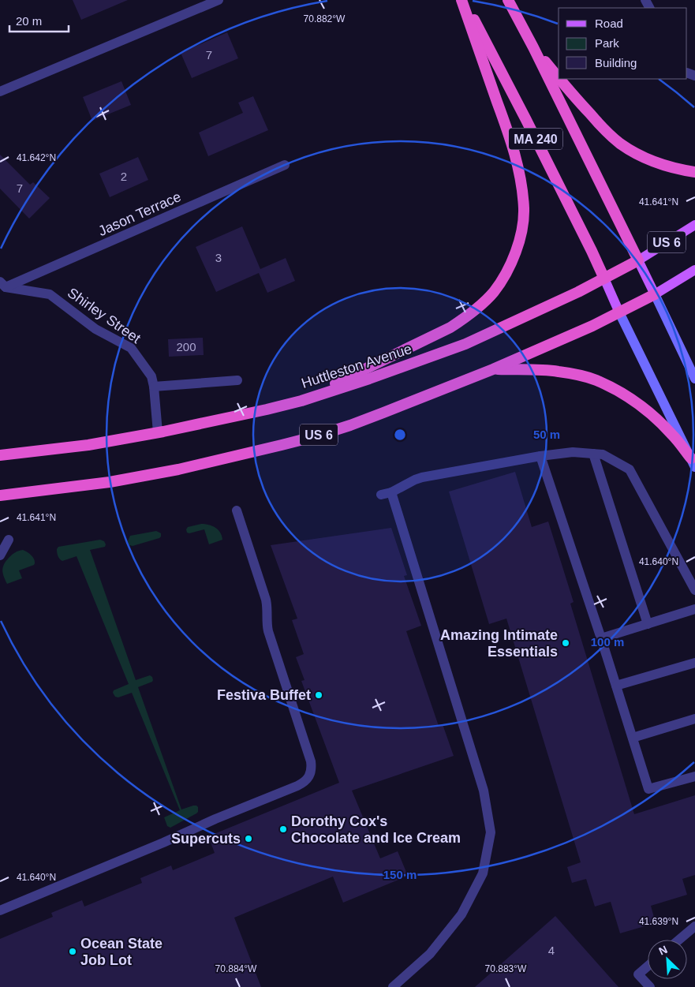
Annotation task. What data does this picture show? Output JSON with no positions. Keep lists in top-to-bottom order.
{
  "streets": {
    "highway": ["MA 240", "US 6", "Huttleston Avenue"],
    "street": ["Jason Terrace", "Shirley Street"]
  },
  "crossings": [
    ["MA 240", "US 6"],
    ["MA 240", "Huttleston Avenue"],
    ["Jason Terrace", "Shirley Street"],
    ["Shirley Street", "Huttleston Avenue"]
  ],
  "places": [
    "Amazing Intimate Essentials",
    "Festiva Buffet",
    "Dorothy Cox's Chocolate and Ice Cream",
    "Supercuts",
    "Ocean State Job Lot"
  ],
  "house_numbers": [
    "7",
    "2",
    "7",
    "3",
    "200",
    "4"
  ],
  "legend": ["Road", "Park", "Building"],
  "scale_bar": "20 m",
  "north": "top left",
  "coordinates": [
    "70.882°W",
    "41.642°N",
    "41.641°N",
    "41.640°N",
    "41.639°N",
    "70.884°W",
    "70.883°W"
  ],
  "rings": ["50 m", "100 m", "150 m"]
}
